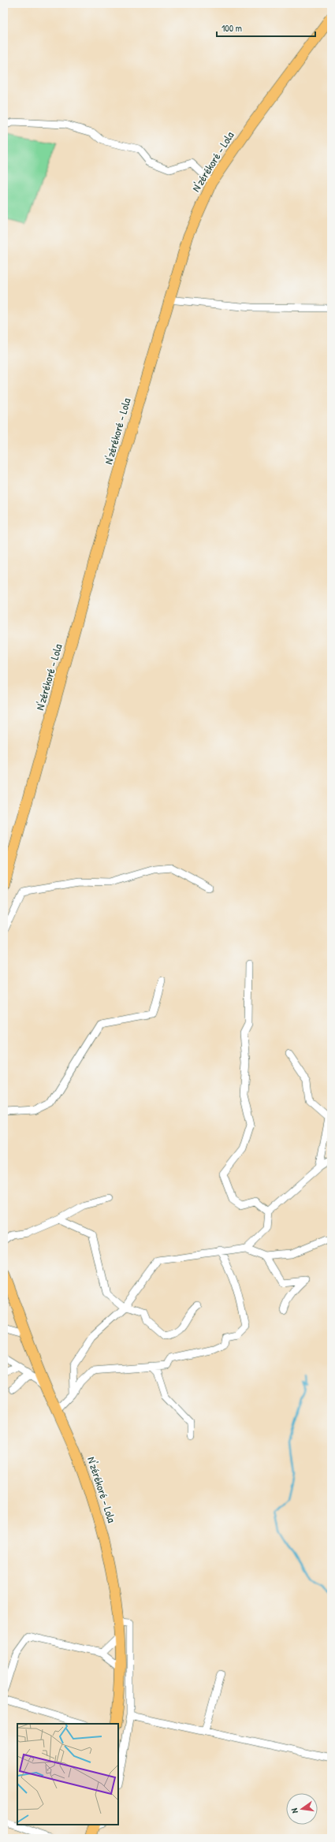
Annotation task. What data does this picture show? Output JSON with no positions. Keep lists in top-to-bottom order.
{
  "streets": {
    "highway": ["N'zérékoré - Lola"]
  },
  "scale_bar": "100 m",
  "north": "left"
}
